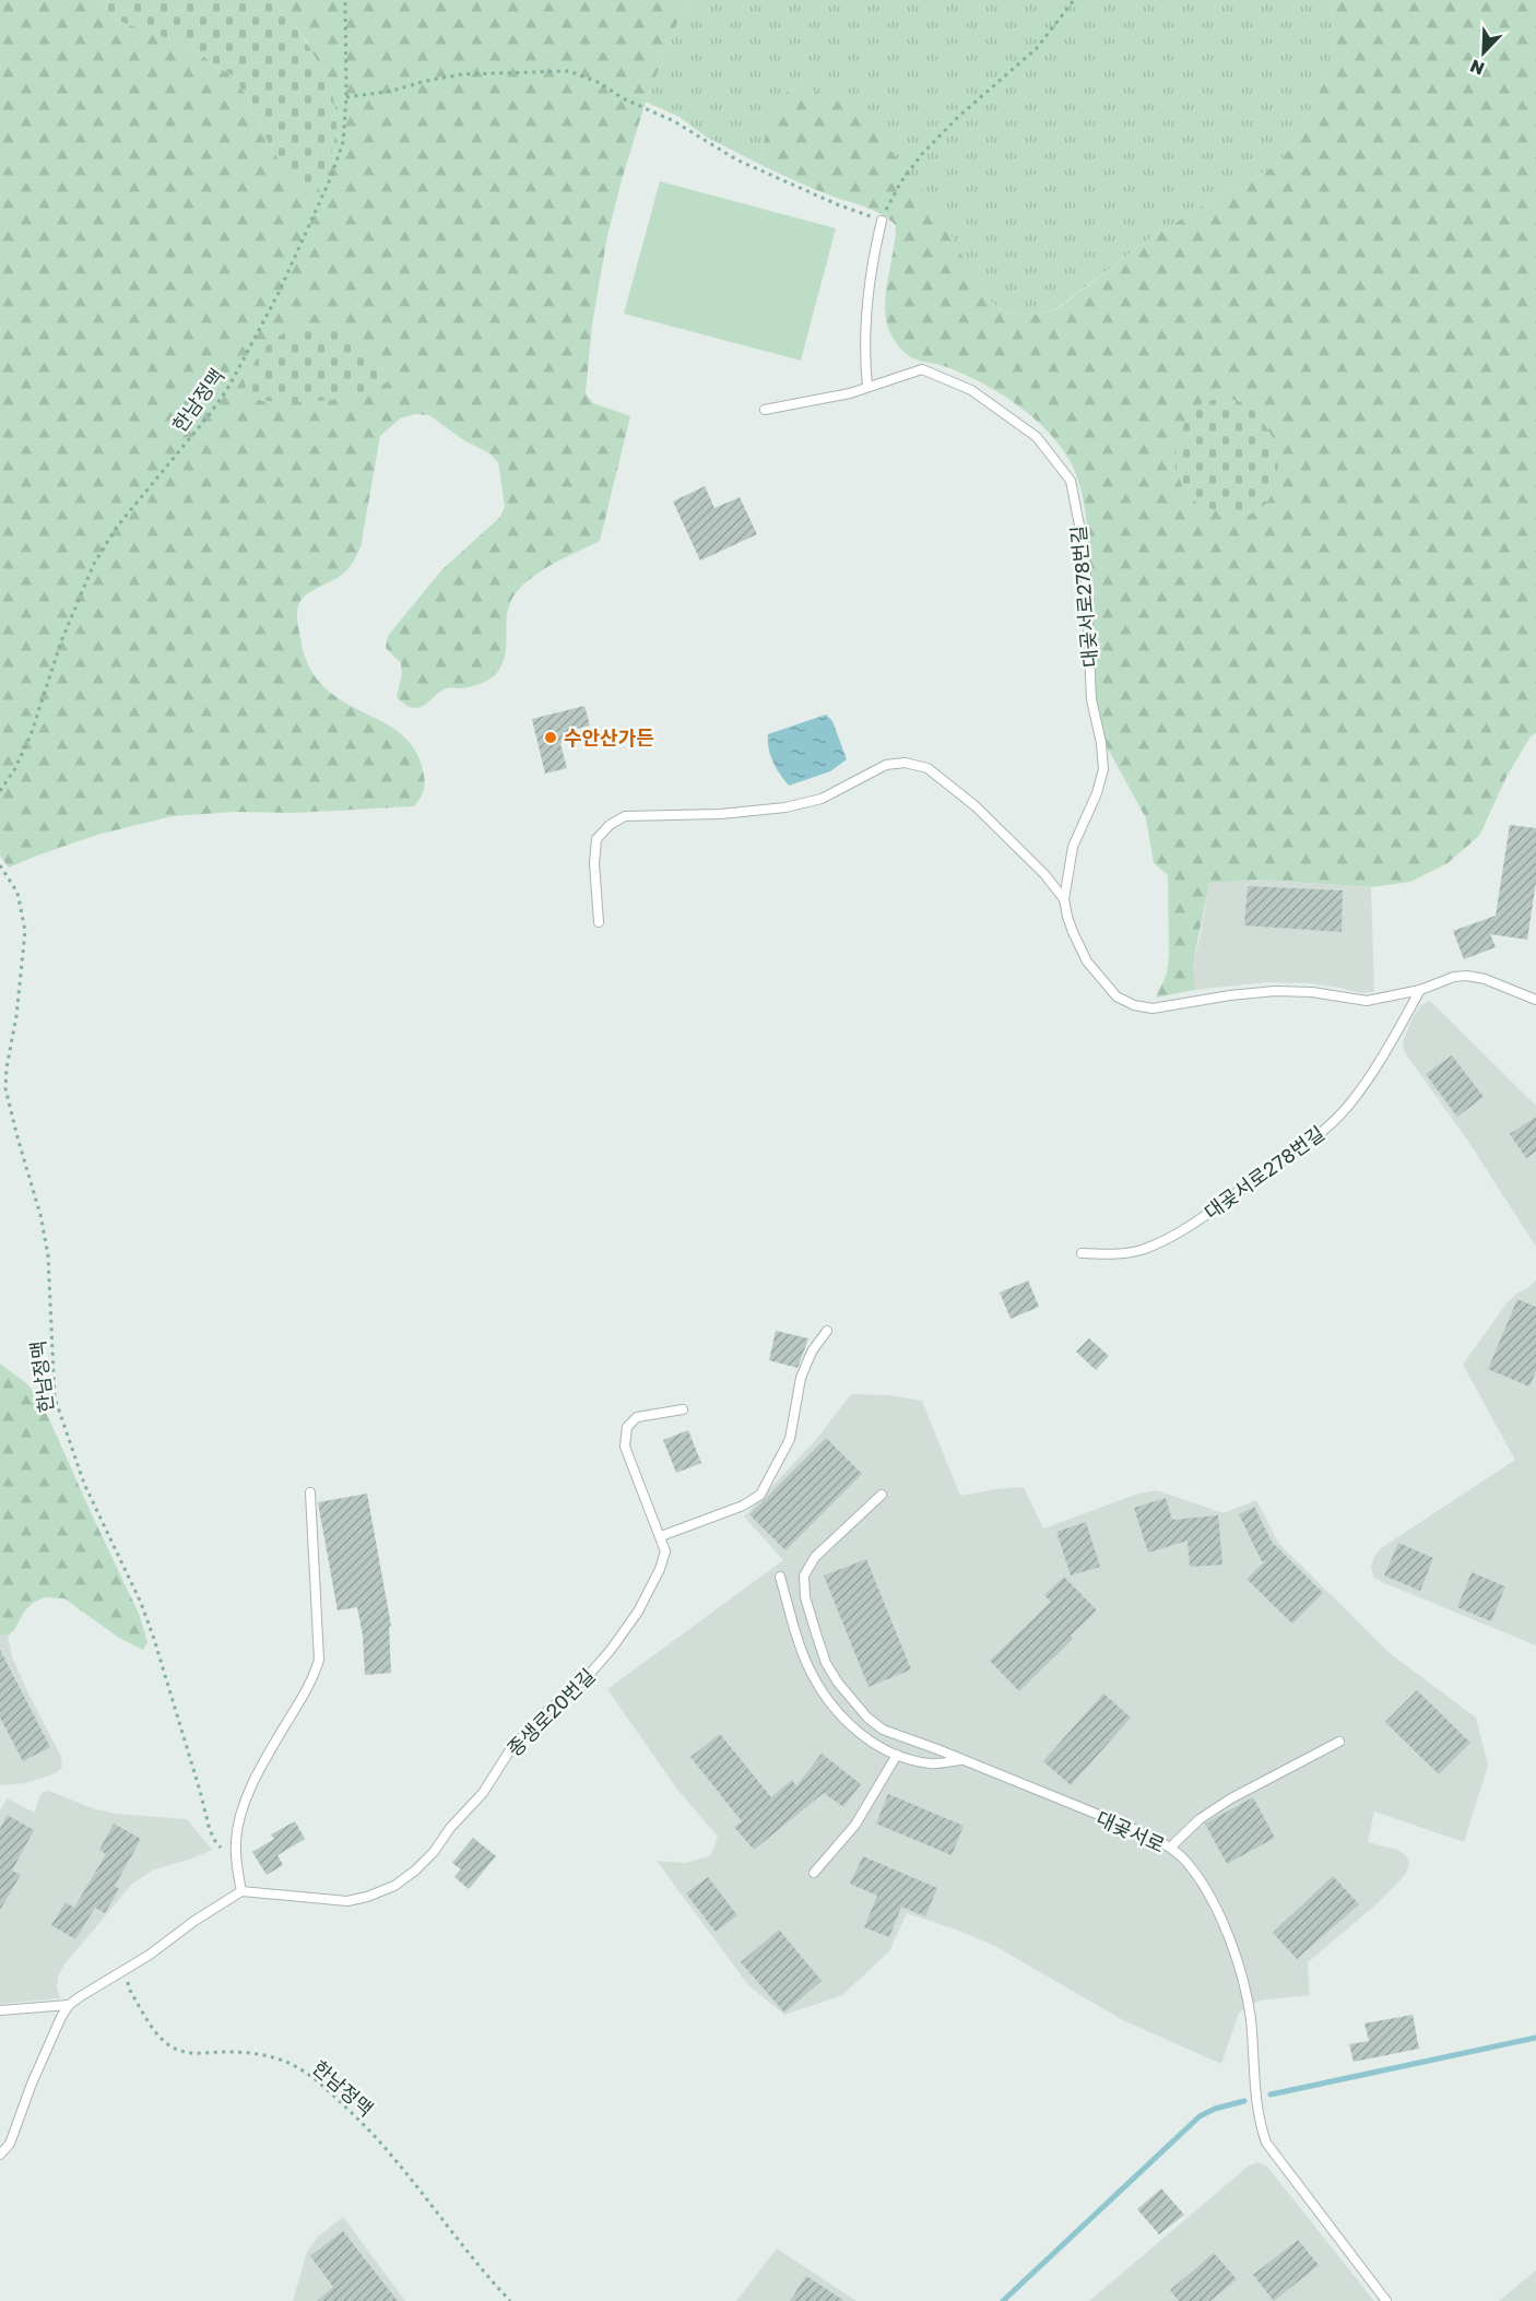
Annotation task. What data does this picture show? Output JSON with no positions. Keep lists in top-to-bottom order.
{
  "streets": {
    "lane": ["대곶서로278번길", "종생로20번길", "대곶서로"],
    "path": ["한남정맥"]
  },
  "places": ["수안산가든"],
  "north": "bottom left"
}
